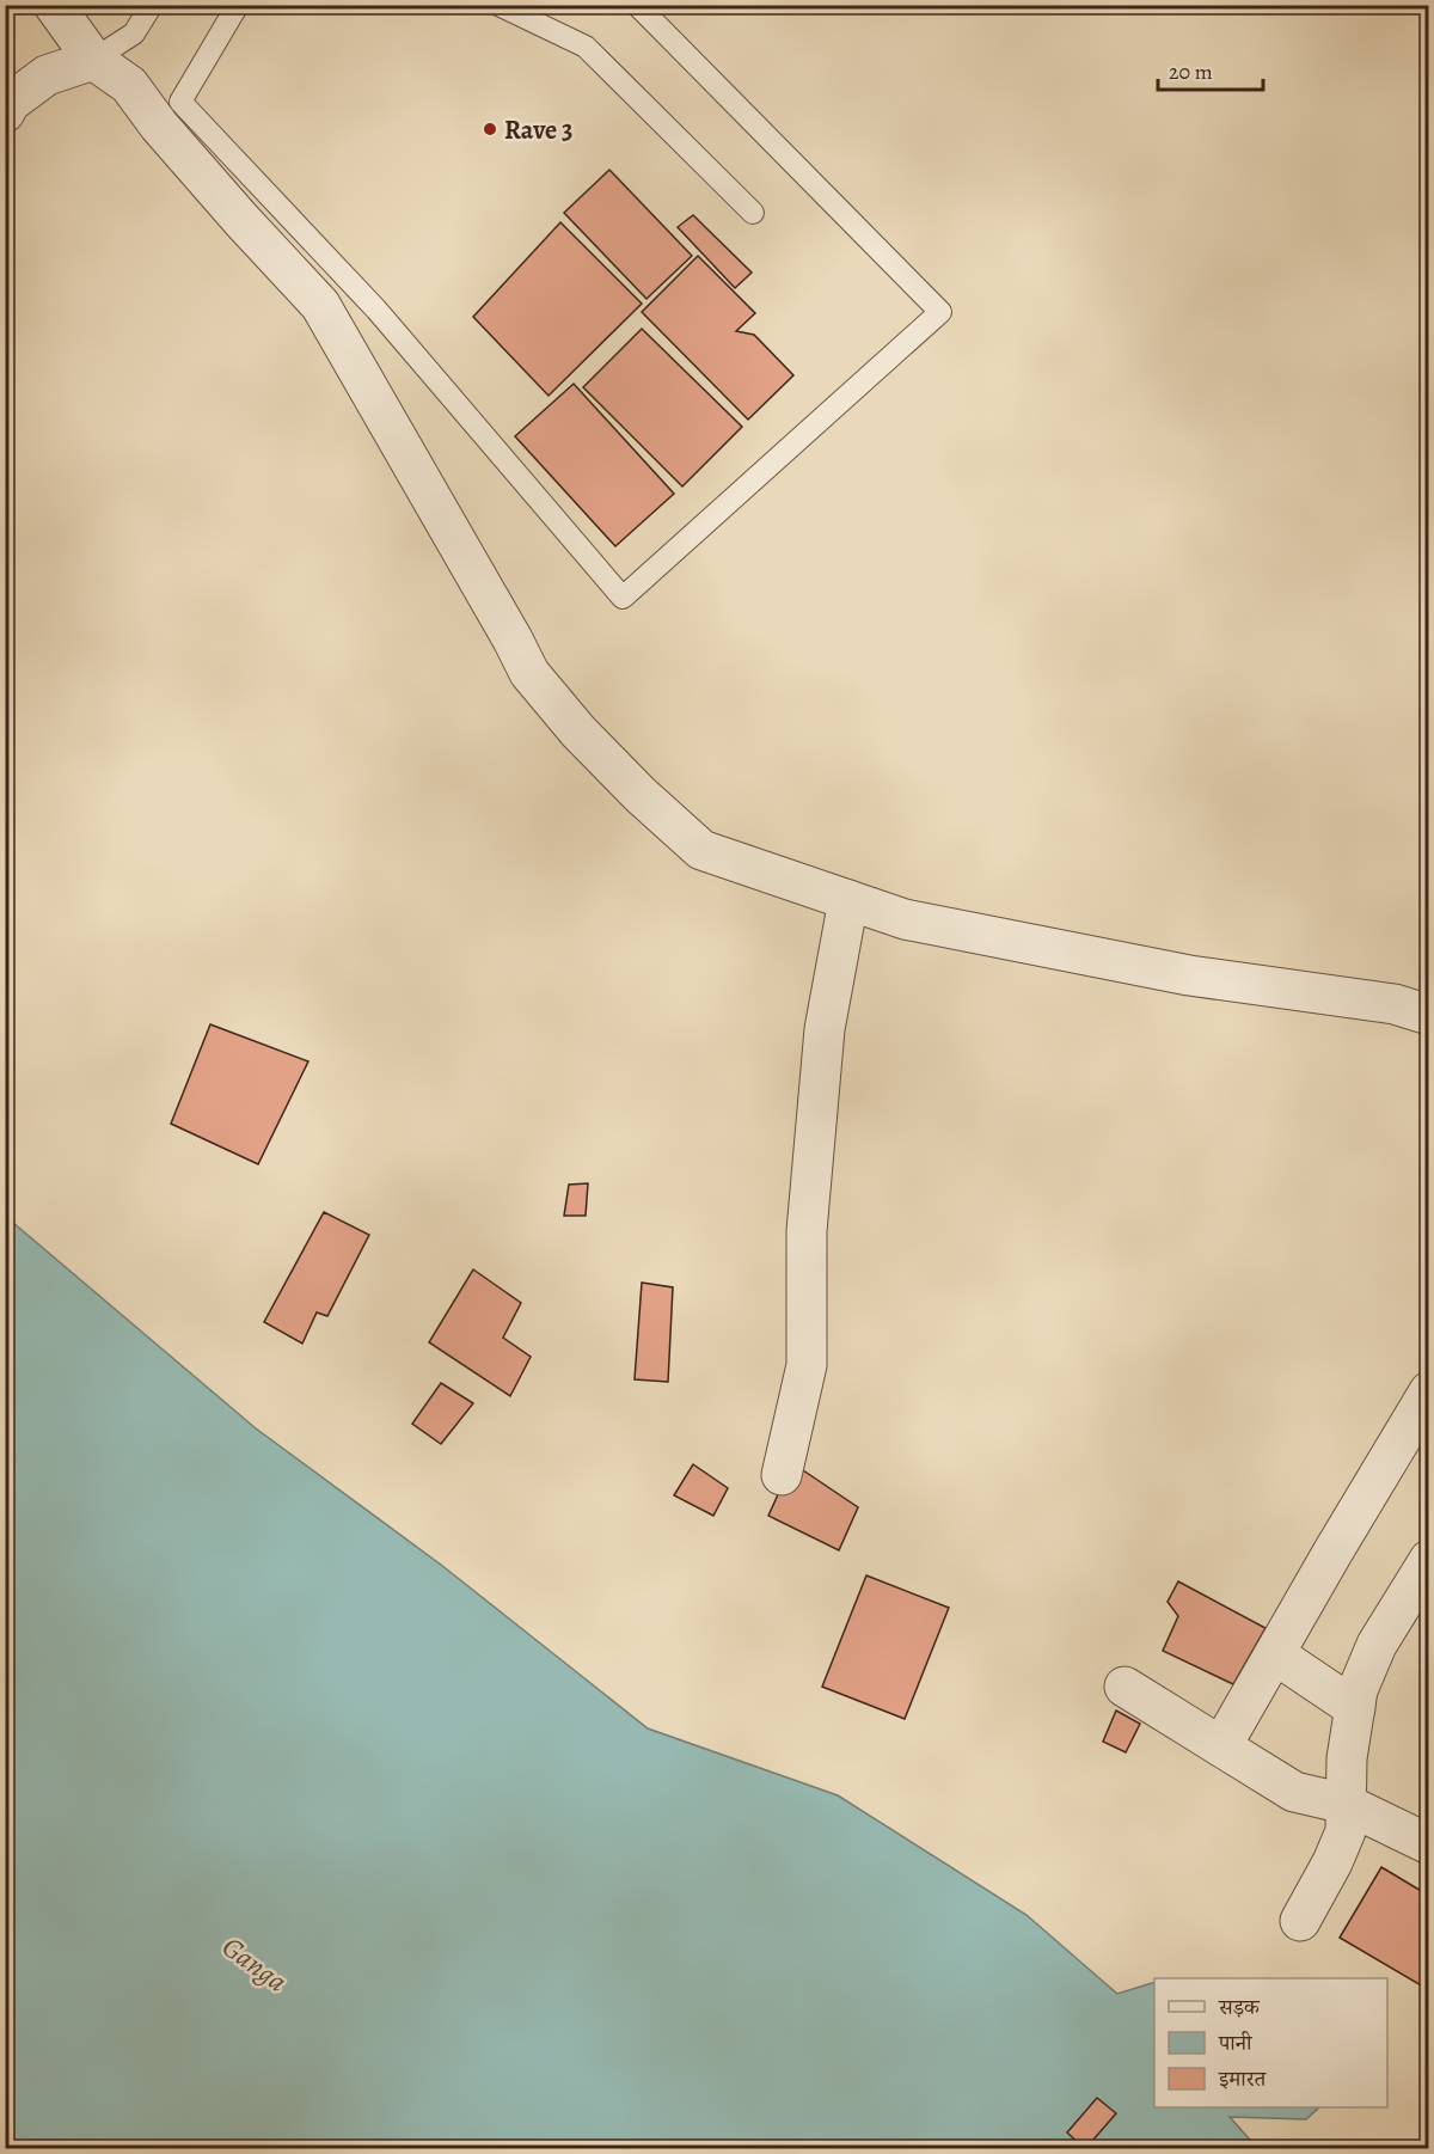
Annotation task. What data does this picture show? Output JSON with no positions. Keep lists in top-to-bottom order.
{
  "water": ["Ganga"],
  "places": ["Rave 3"],
  "legend": ["सड़क", "पानी", "इमारत"],
  "scale_bar": "20 m"
}
